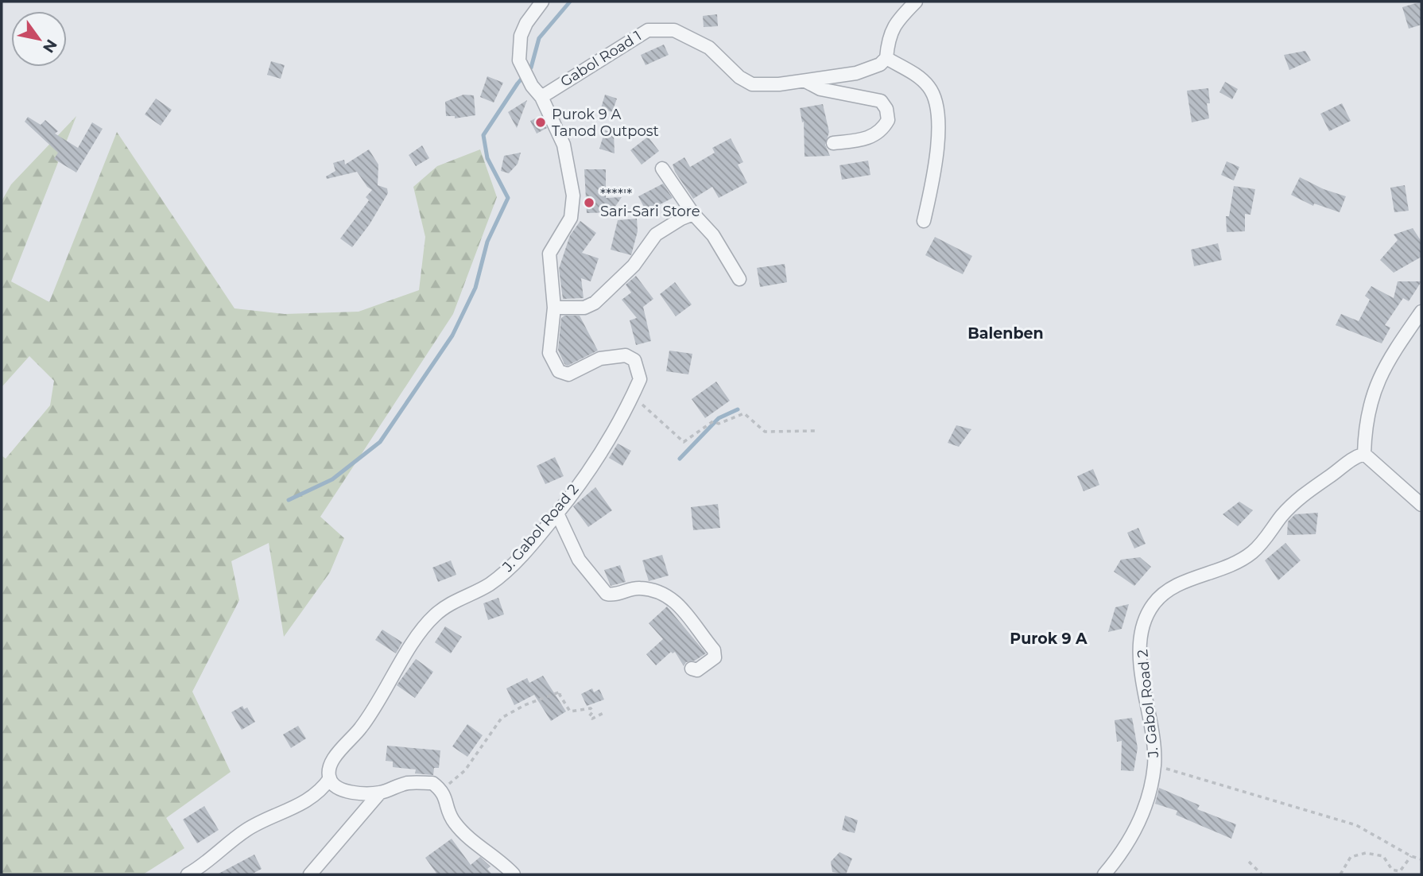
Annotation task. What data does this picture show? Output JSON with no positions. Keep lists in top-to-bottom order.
{
  "streets": {
    "street": ["Gabol Road 1", "J. Gabol Road 2"]
  },
  "crossings": [
    ["Gabol Road 1", "J. Gabol Road 2"]
  ],
  "districts": ["Balenben", "Purok 9 A"],
  "places": ["Purok 9 A Tanod Outpost", "****'* Sari-Sari Store"],
  "north": "bottom right"
}
